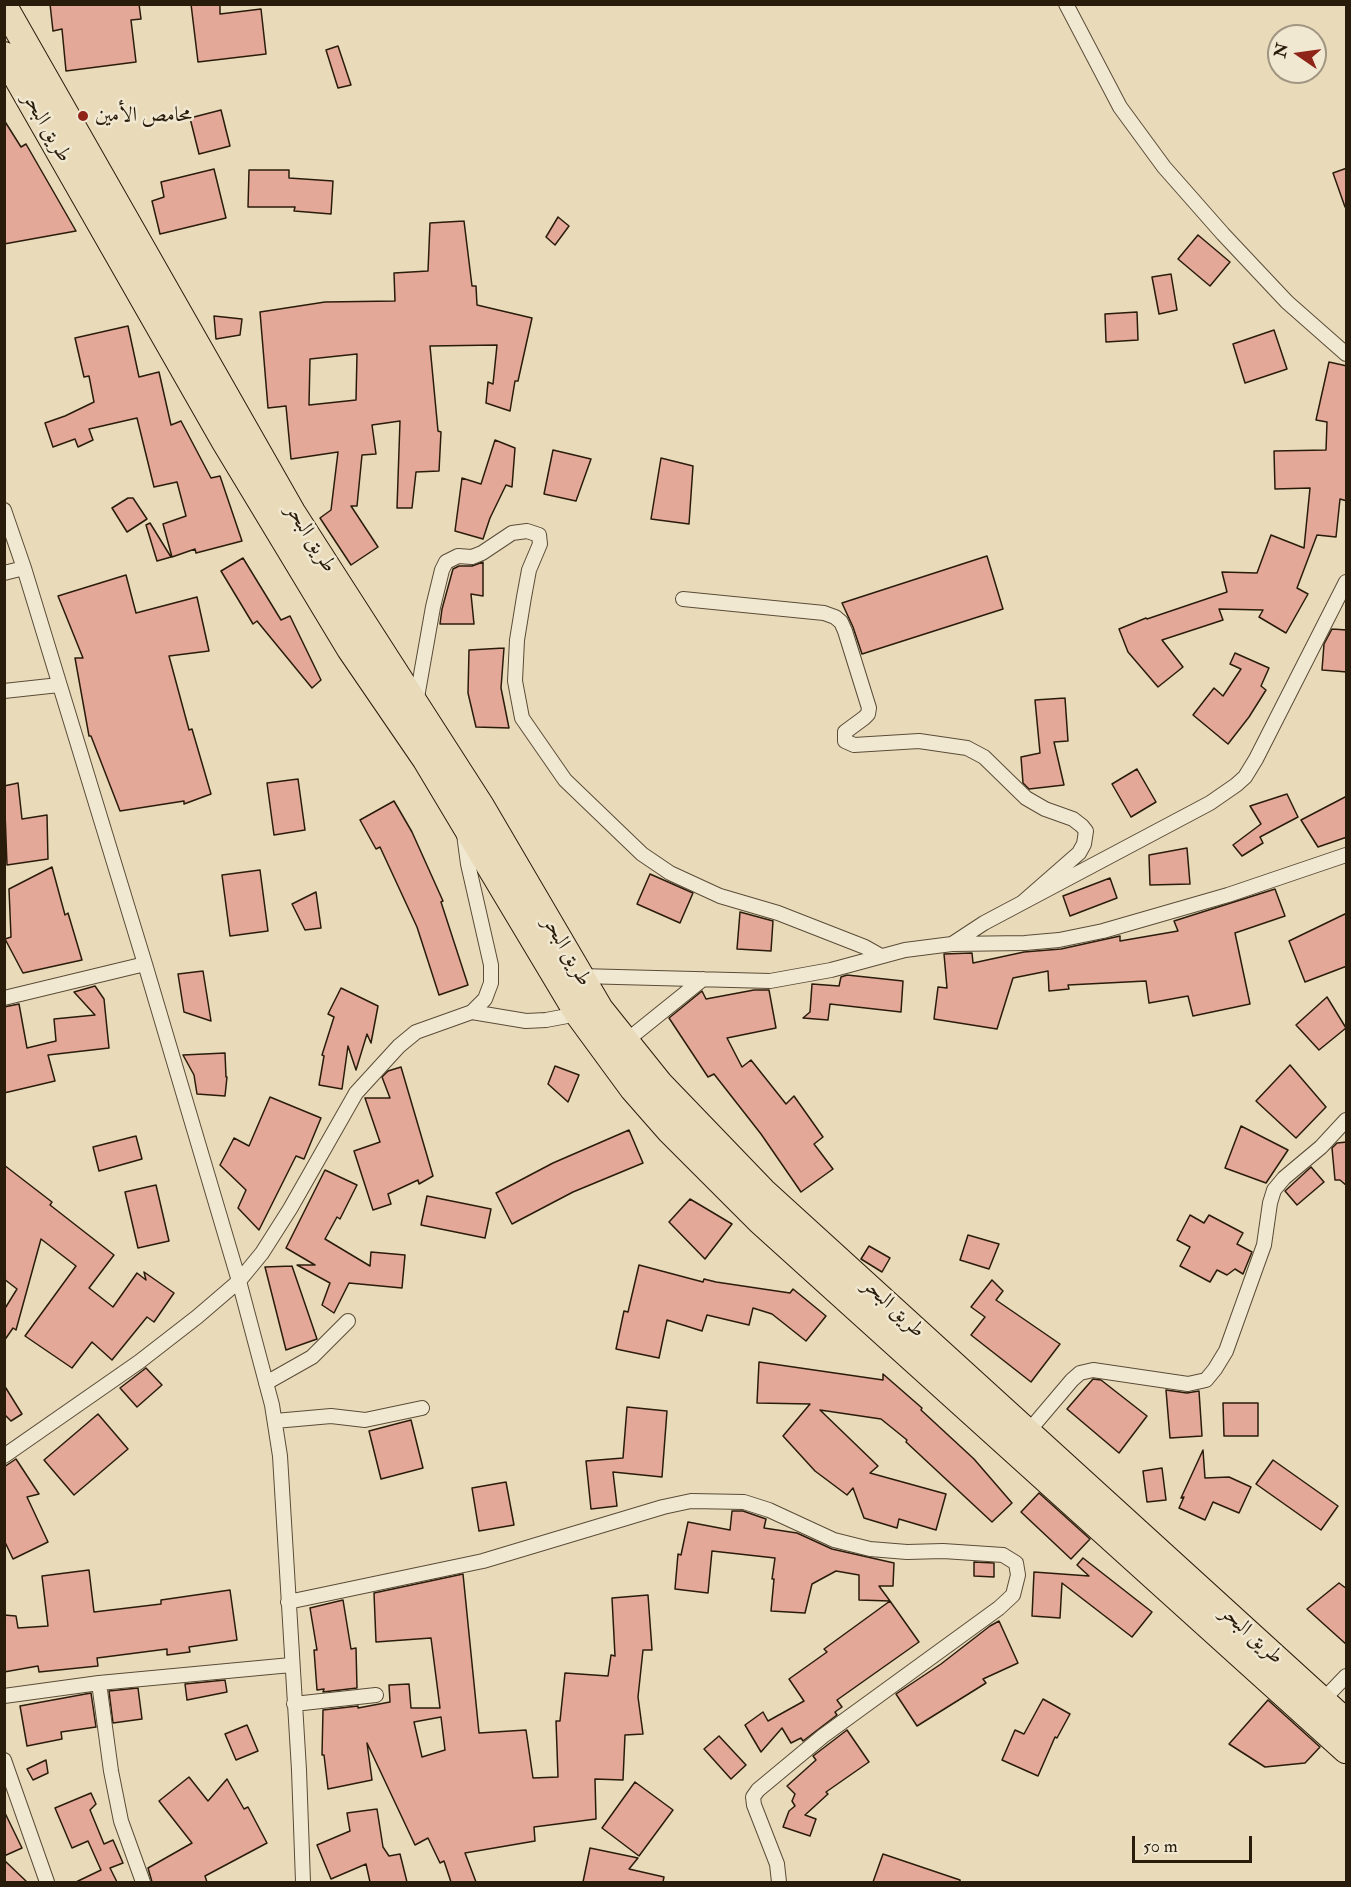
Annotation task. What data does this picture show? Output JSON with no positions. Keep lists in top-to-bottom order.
{
  "streets": {
    "highway": ["طريق البحر"]
  },
  "places": ["محامص الأمين"],
  "scale_bar": "50 m",
  "north": "left"
}
